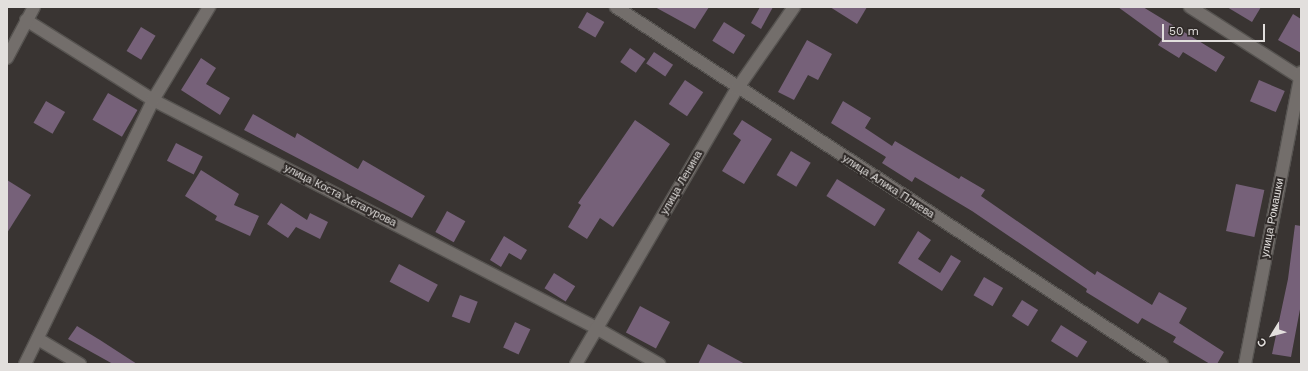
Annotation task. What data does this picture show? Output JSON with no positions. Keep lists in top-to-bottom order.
{
  "streets": {
    "street": [
      "улица Ленина",
      "улица Алика Плиева",
      "улица Коста Хетагурова",
      "улица Ромашки"
    ]
  },
  "crossings": [
    ["улица Ленина", "улица Алика Плиева"],
    ["улица Ленина", "улица Коста Хетагурова"]
  ],
  "scale_bar": "50 m",
  "north": "bottom left"
}
